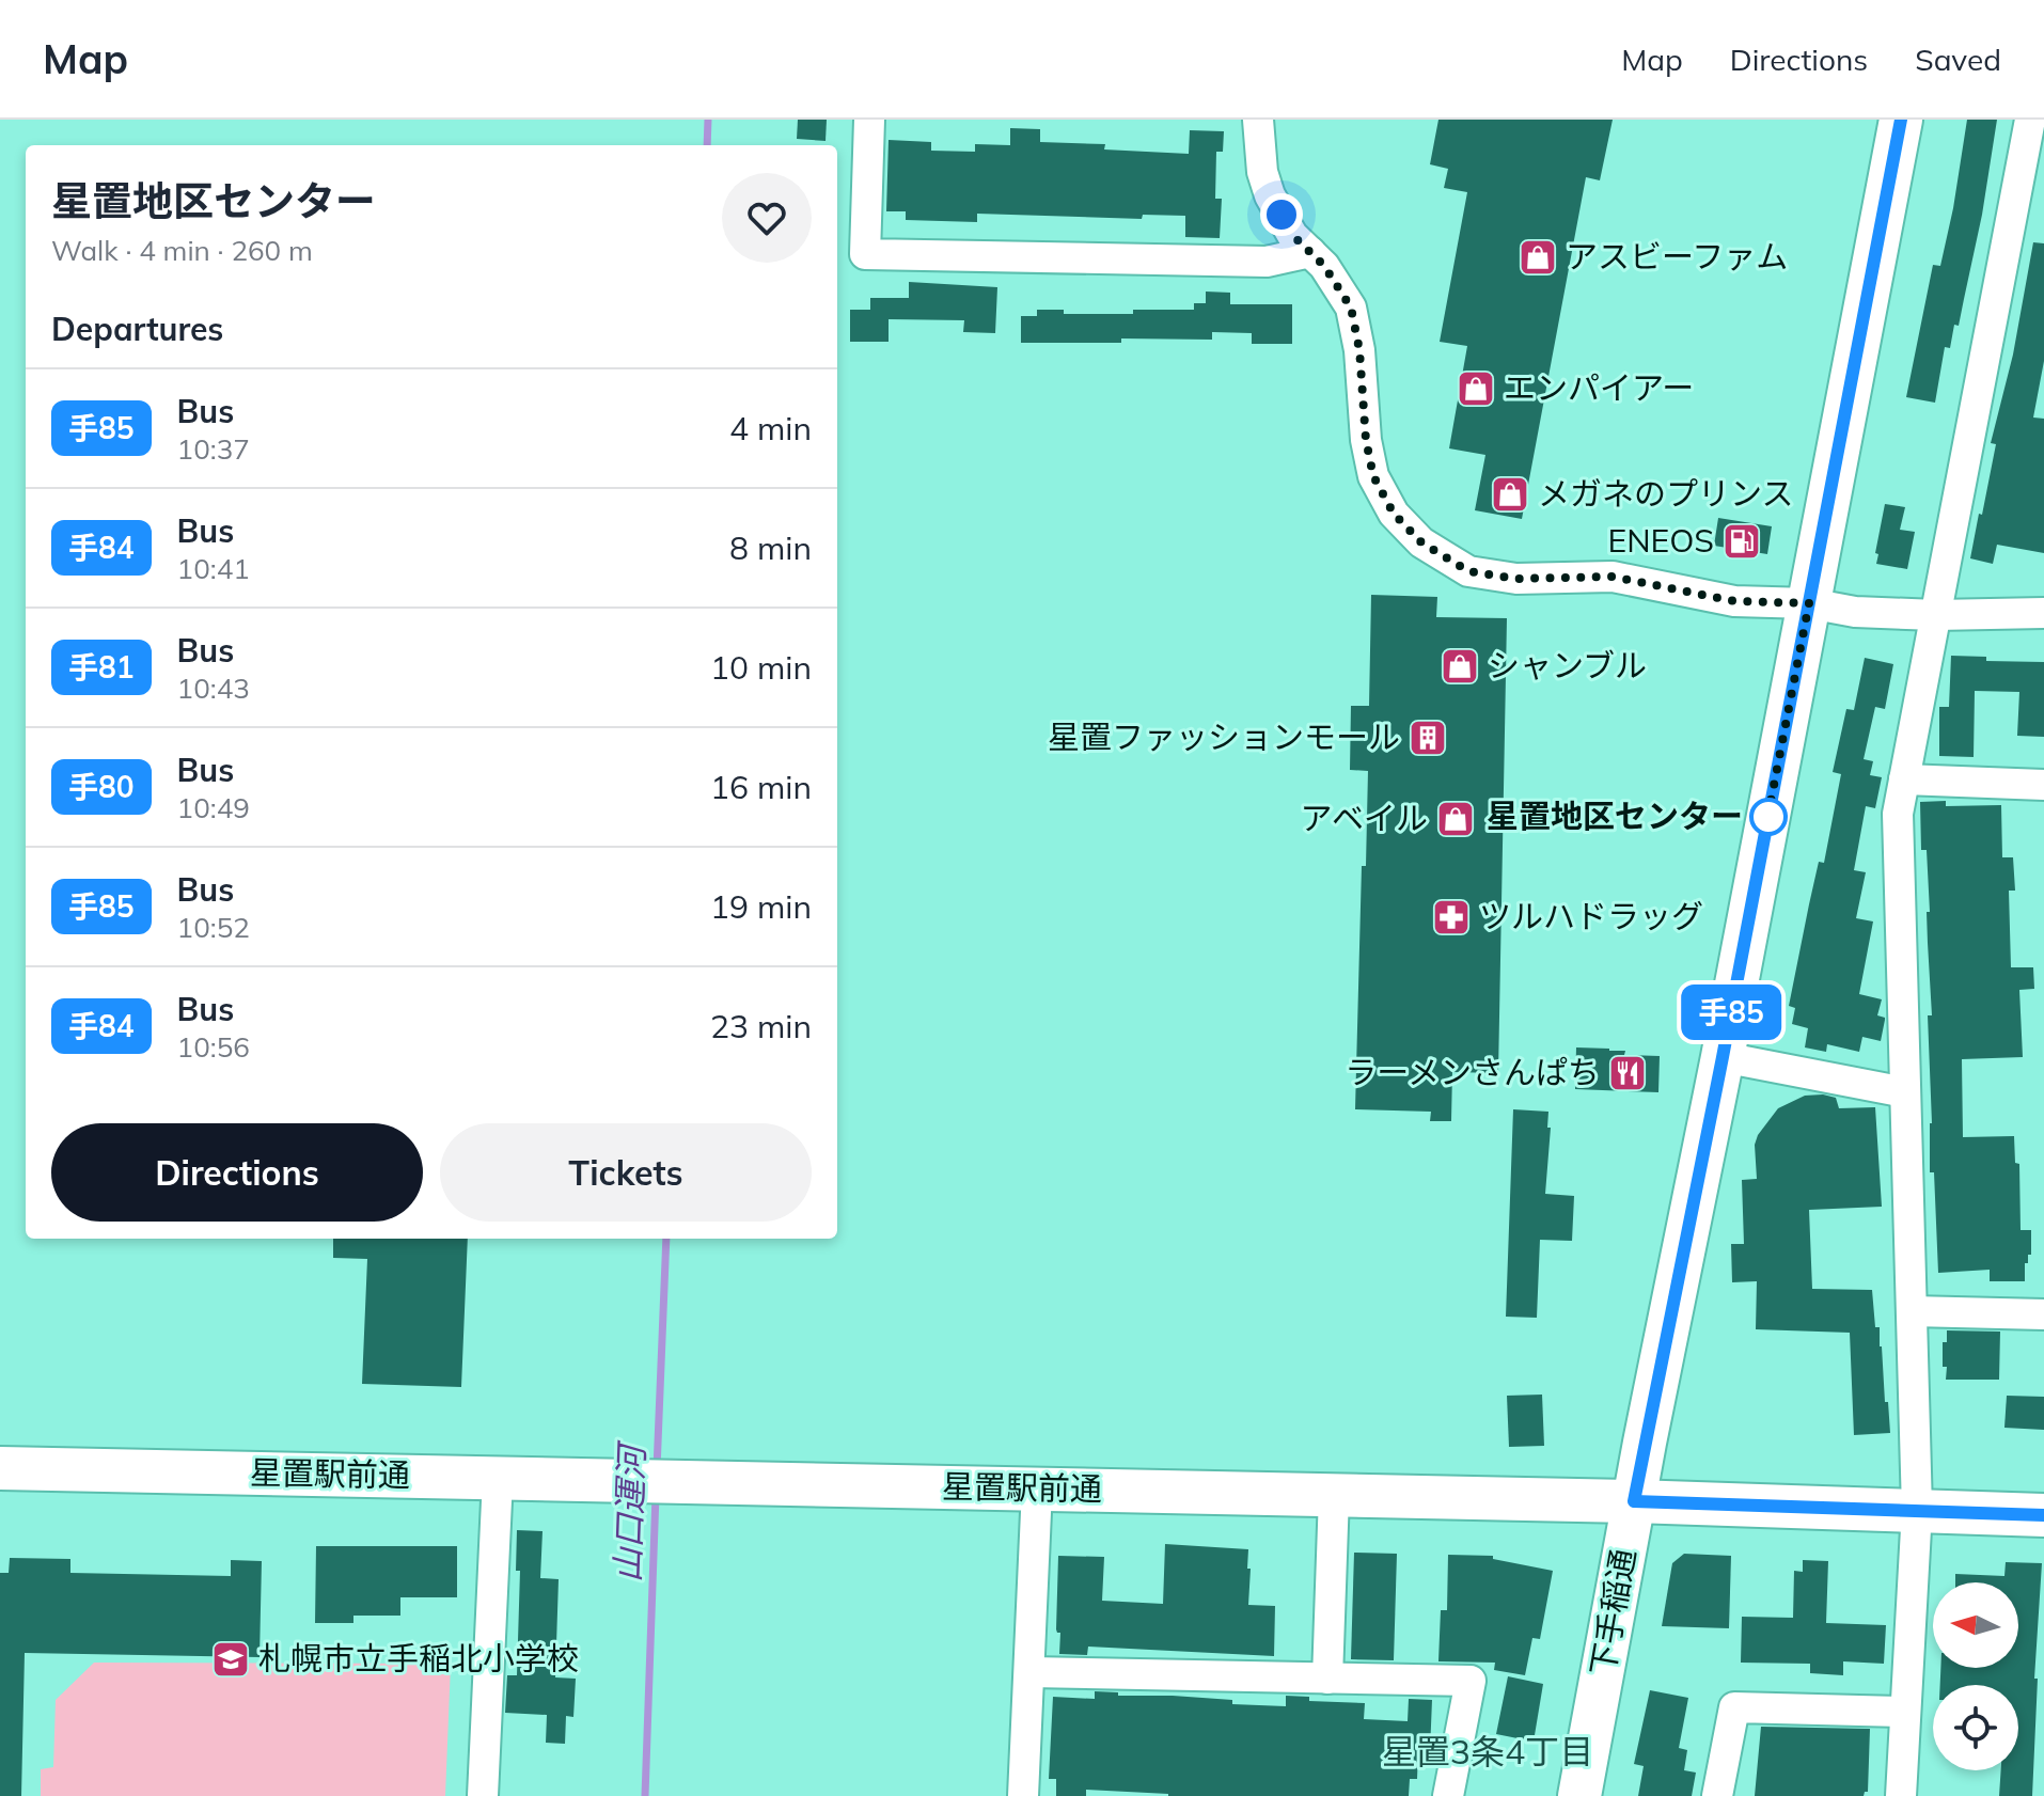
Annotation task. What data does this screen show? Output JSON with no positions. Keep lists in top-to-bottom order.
{
  "streets": {
    "street": ["星置駅前通", "下手稲通"]
  },
  "crossings": [
    ["星置駅前通", "下手稲通"]
  ],
  "districts": ["星置3条4丁目"],
  "water": ["山口運河"],
  "places": {
    "shop": [
      "アスビーファム",
      "エンパイアー",
      "メガネのプリンス",
      "シャンブル",
      "アベイル"
    ],
    "fuel station": ["ENEOS"],
    "building": ["星置ファッションモール"],
    "other": ["星置地区センター"],
    "pharmacy": ["ツルハドラッグ"],
    "restaurant": ["ラーメンさんぱち"],
    "school or university": ["札幌市立手稲北小学校"]
  },
  "lines": ["bus line 手85"],
  "north": "left",
  "page": {
    "header": "Map",
    "nav": ["Map", "Directions", "Saved"],
    "on_map": "手85",
    "heading": [
      ["星置地区センター", "Walk · 4 min · 260 m"],
      "Departures"
    ],
    "list": [
      {
        "mark": "手85",
        "name": "Bus",
        "note": "10:37",
        "value": "4 min"
      },
      {
        "mark": "手84",
        "name": "Bus",
        "note": "10:41",
        "value": "8 min"
      },
      {
        "mark": "手81",
        "name": "Bus",
        "note": "10:43",
        "value": "10 min"
      },
      {
        "mark": "手80",
        "name": "Bus",
        "note": "10:49",
        "value": "16 min"
      },
      {
        "mark": "手85",
        "name": "Bus",
        "note": "10:52",
        "value": "19 min"
      },
      {
        "mark": "手84",
        "name": "Bus",
        "note": "10:56",
        "value": "23 min"
      }
    ],
    "buttons": ["Directions", "Tickets"]
  }
}
